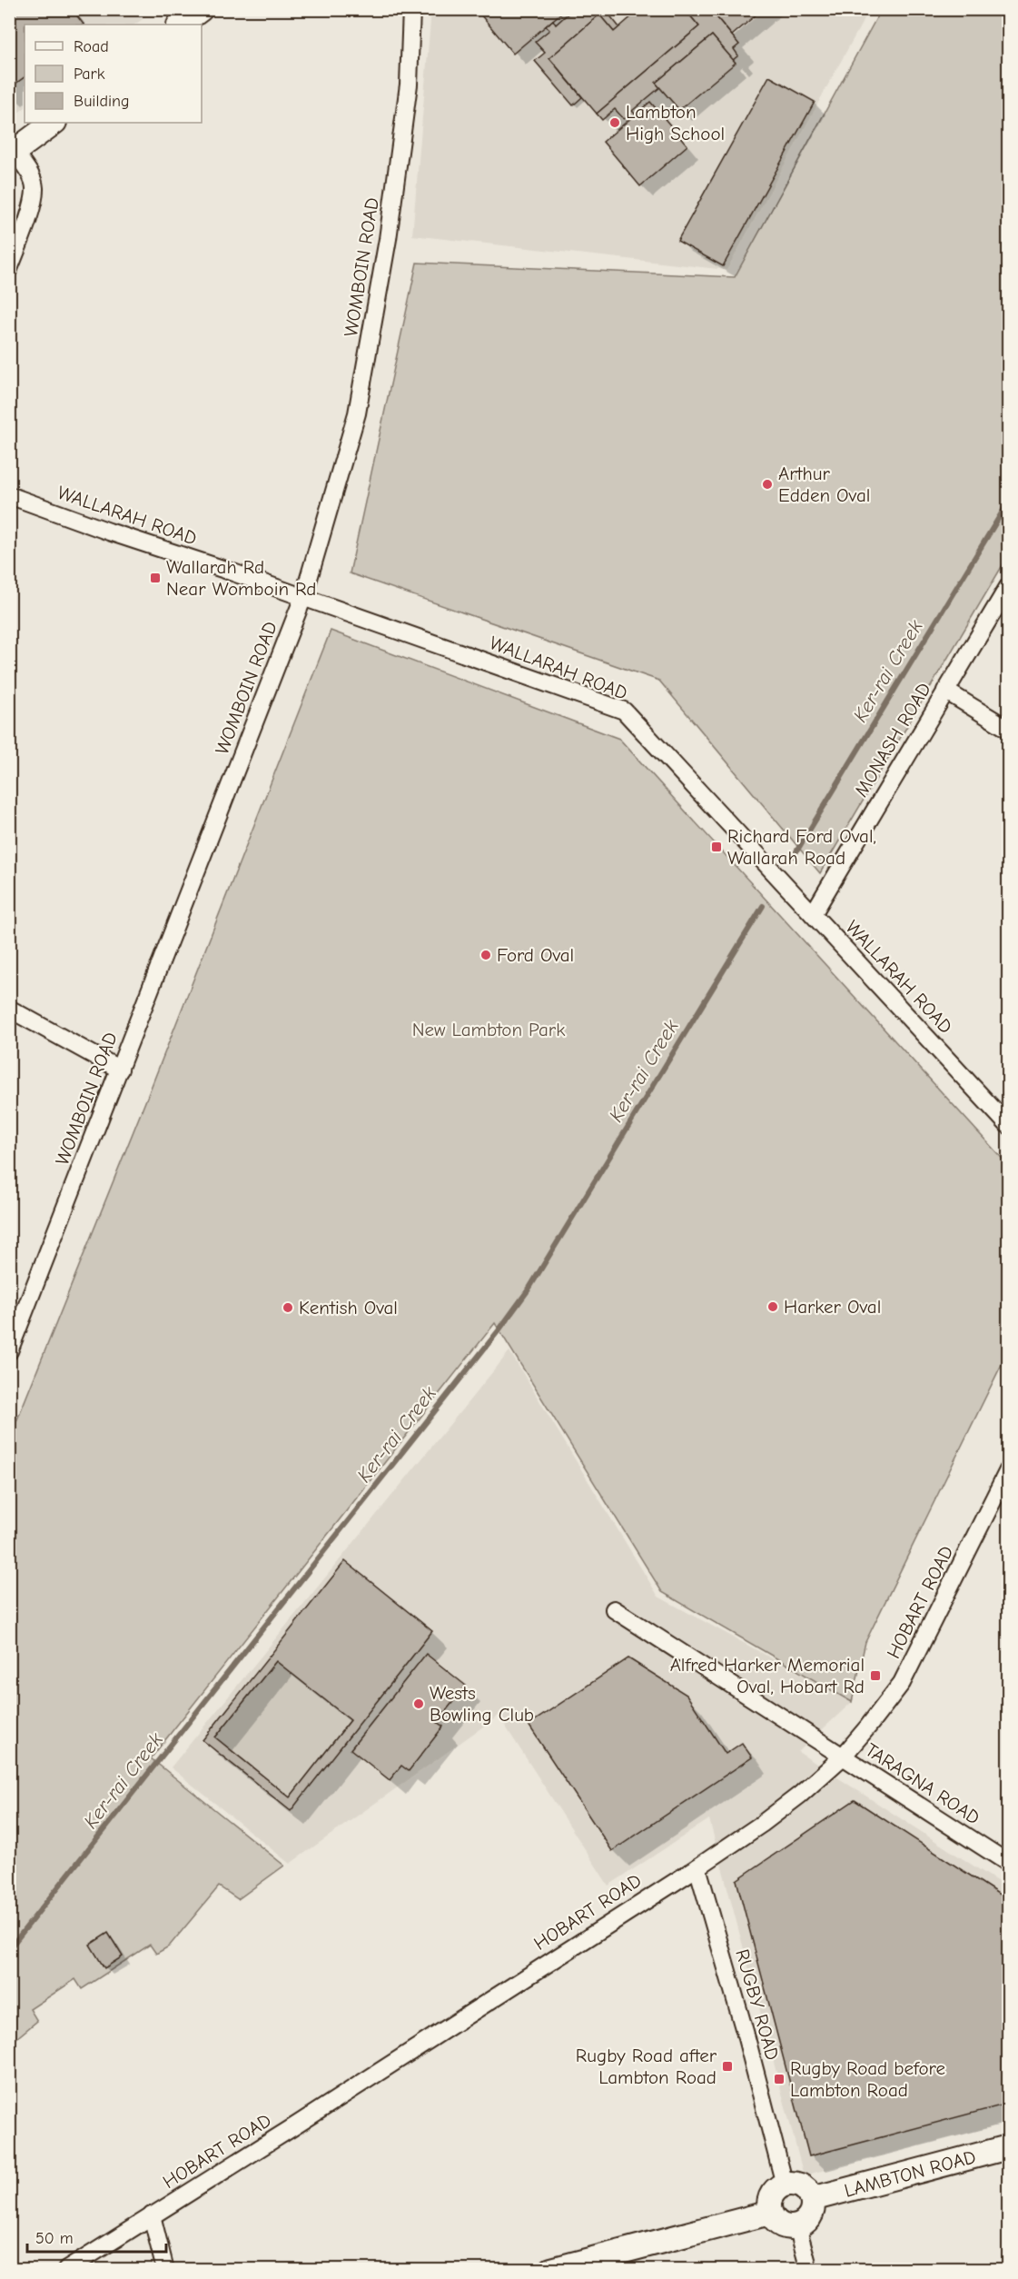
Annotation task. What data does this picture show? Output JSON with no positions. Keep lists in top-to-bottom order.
{
  "streets": {
    "main road": ["LAMBTON ROAD"],
    "street": [
      "WOMBOIN ROAD",
      "WALLARAH ROAD",
      "MONASH ROAD",
      "HOBART ROAD",
      "TARAGNA ROAD",
      "RUGBY ROAD"
    ]
  },
  "crossings": [
    ["WOMBOIN ROAD", "WALLARAH ROAD"],
    ["WALLARAH ROAD", "MONASH ROAD"],
    ["HOBART ROAD", "TARAGNA ROAD"],
    ["HOBART ROAD", "RUGBY ROAD"],
    ["RUGBY ROAD", "LAMBTON ROAD"]
  ],
  "water": ["Ker-rai Creek"],
  "parks": ["New Lambton Park"],
  "places": {
    "other": [
      "Lambton High School",
      "Arthur Edden Oval",
      "Ford Oval",
      "Harker Oval",
      "Kentish Oval",
      "Wests Bowling Club"
    ],
    "transit": [
      "Wallarah Rd Near Womboin Rd",
      "Richard Ford Oval, Wallarah Road",
      "Alfred Harker Memorial Oval, Hobart Rd",
      "Rugby Road after Lambton Road",
      "Rugby Road before Lambton Road"
    ]
  },
  "legend": ["Road", "Park", "Building"],
  "scale_bar": "50 m"
}
